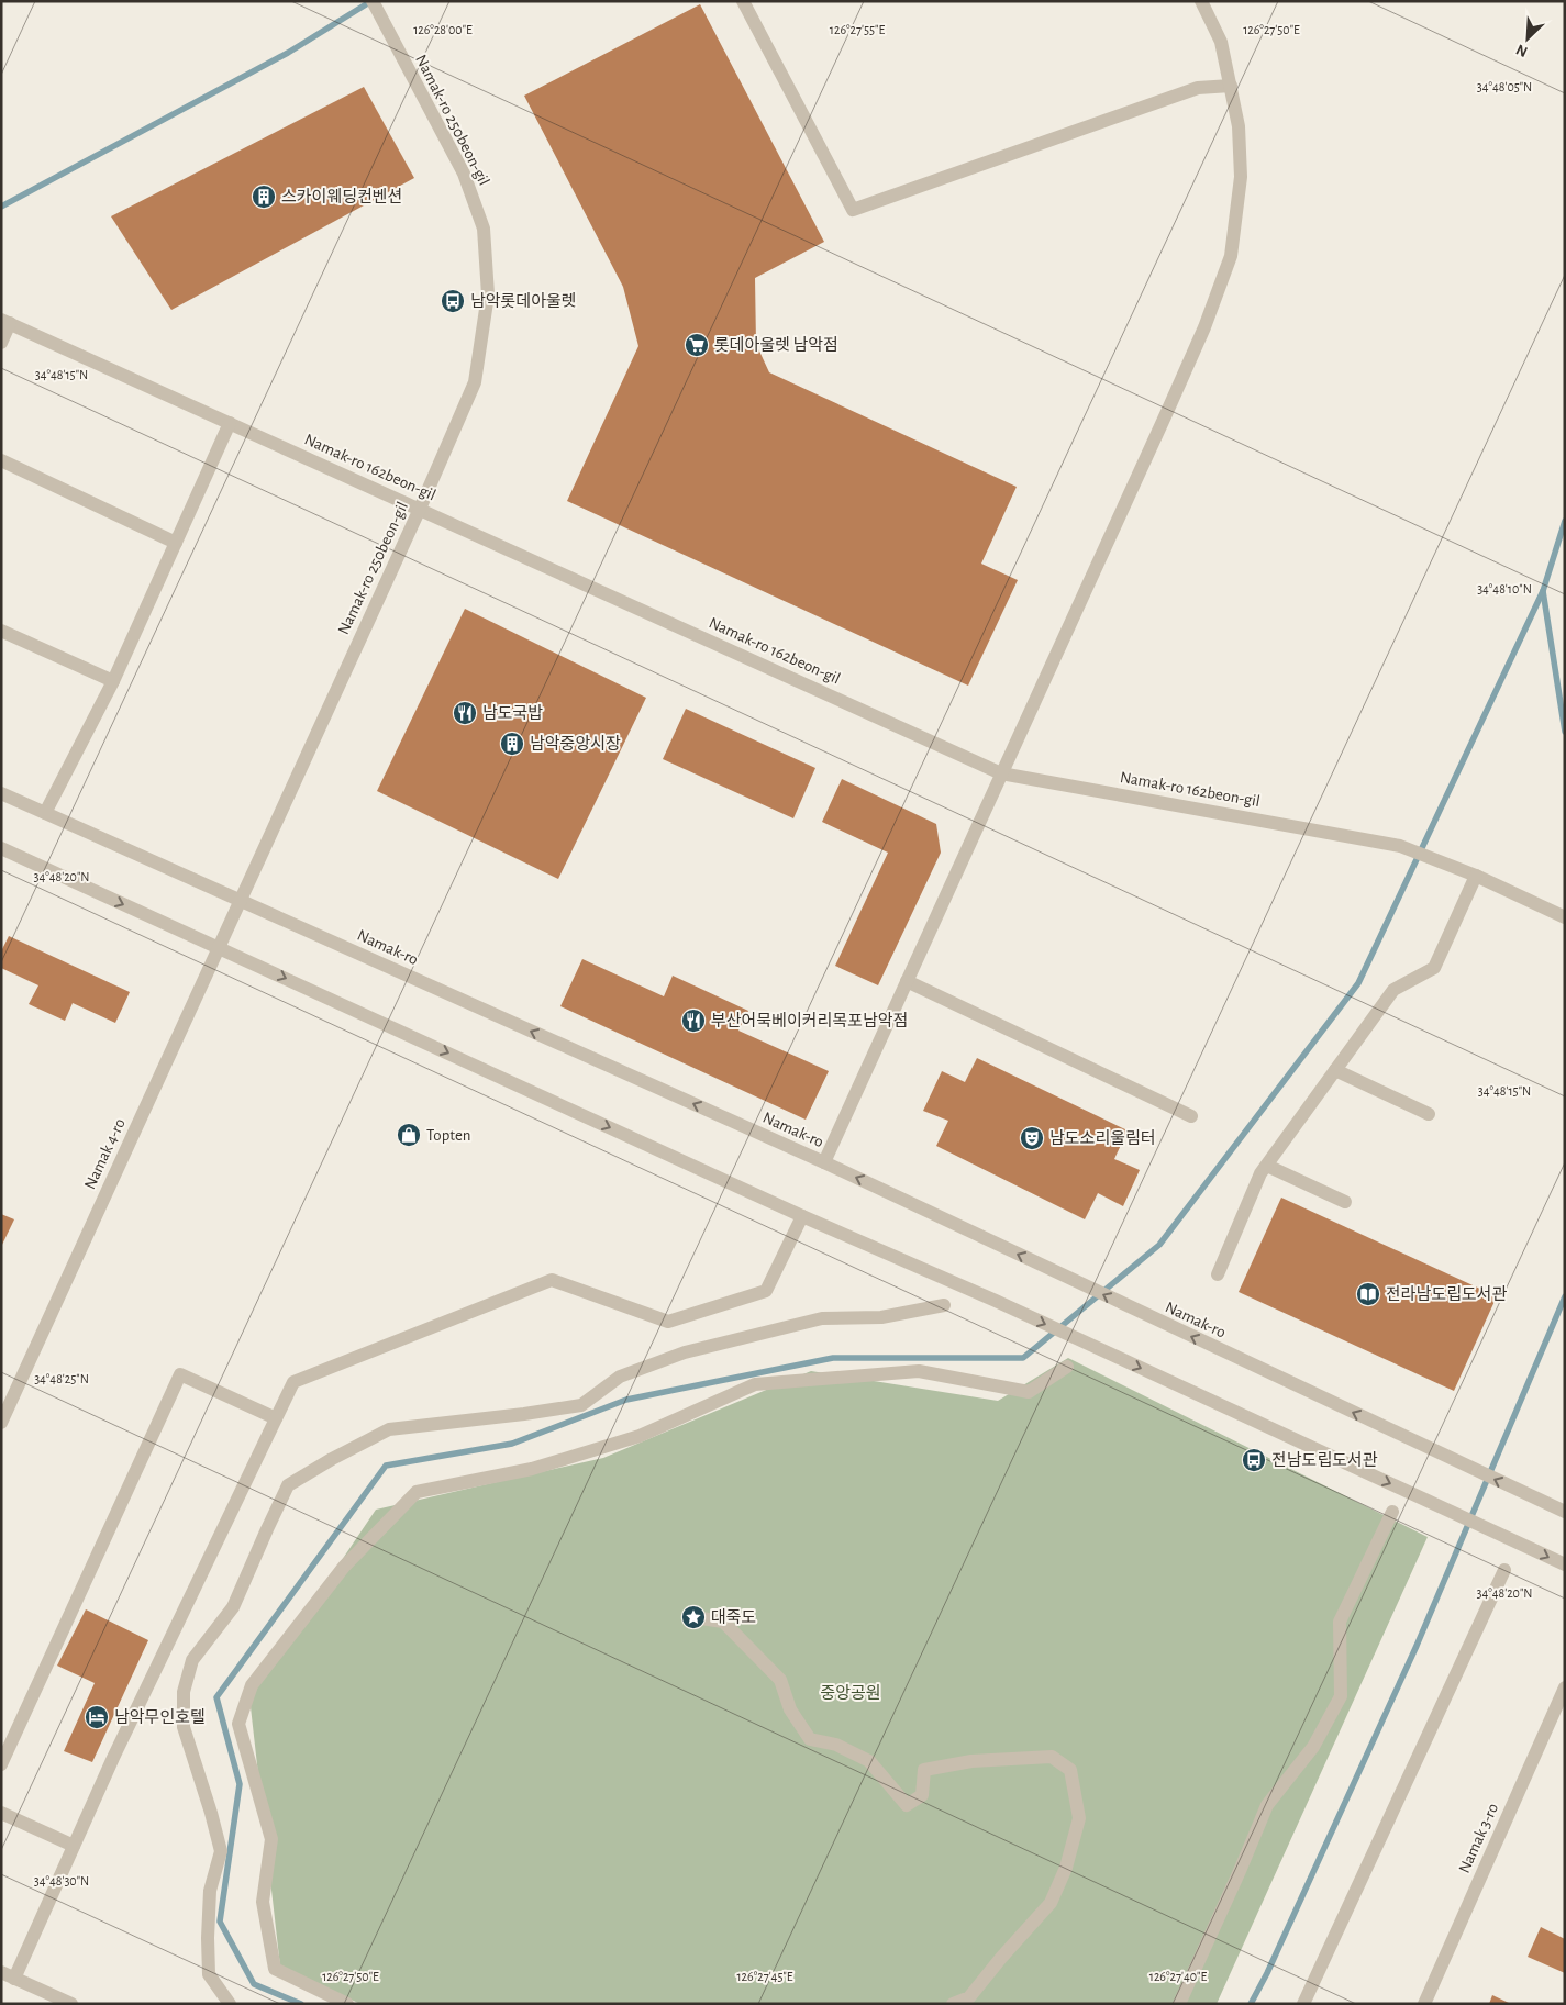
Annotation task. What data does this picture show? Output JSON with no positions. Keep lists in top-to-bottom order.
{
  "streets": {
    "street": [
      "Namak-ro 250beon-gil",
      "Namak-ro 162beon-gil",
      "Namak-ro",
      "Namak 4-ro",
      "Namak 3-ro"
    ]
  },
  "crossings": [
    ["Namak-ro 250beon-gil", "Namak-ro 162beon-gil"],
    ["Namak-ro 250beon-gil", "Namak-ro"],
    ["Namak-ro 250beon-gil", "Namak 4-ro"],
    ["Namak-ro", "Namak 4-ro"]
  ],
  "parks": ["중앙공원"],
  "places": {
    "building": ["스카이웨딩컨벤션", "남악중앙시장"],
    "bus stop": ["남악롯데아울렛", "전남도립도서관"],
    "supermarket": ["롯데아울렛 남악점"],
    "restaurant": ["남도국밥", "부산어묵베이커리목포남악점"],
    "shop": ["Topten"],
    "theatre": ["남도소리울림터"],
    "library": ["전라남도립도서관"],
    "place": ["대죽도"],
    "hotel": ["남악무인호텔"]
  },
  "north": "bottom left",
  "coordinates": [
    "126°28'00\"E",
    "126°27'55\"E",
    "126°27'50\"E",
    "34°48'05\"N",
    "34°48'15\"N",
    "34°48'10\"N",
    "34°48'20\"N",
    "34°48'25\"N",
    "34°48'30\"N",
    "126°27'45\"E",
    "126°27'40\"E"
  ]
}
